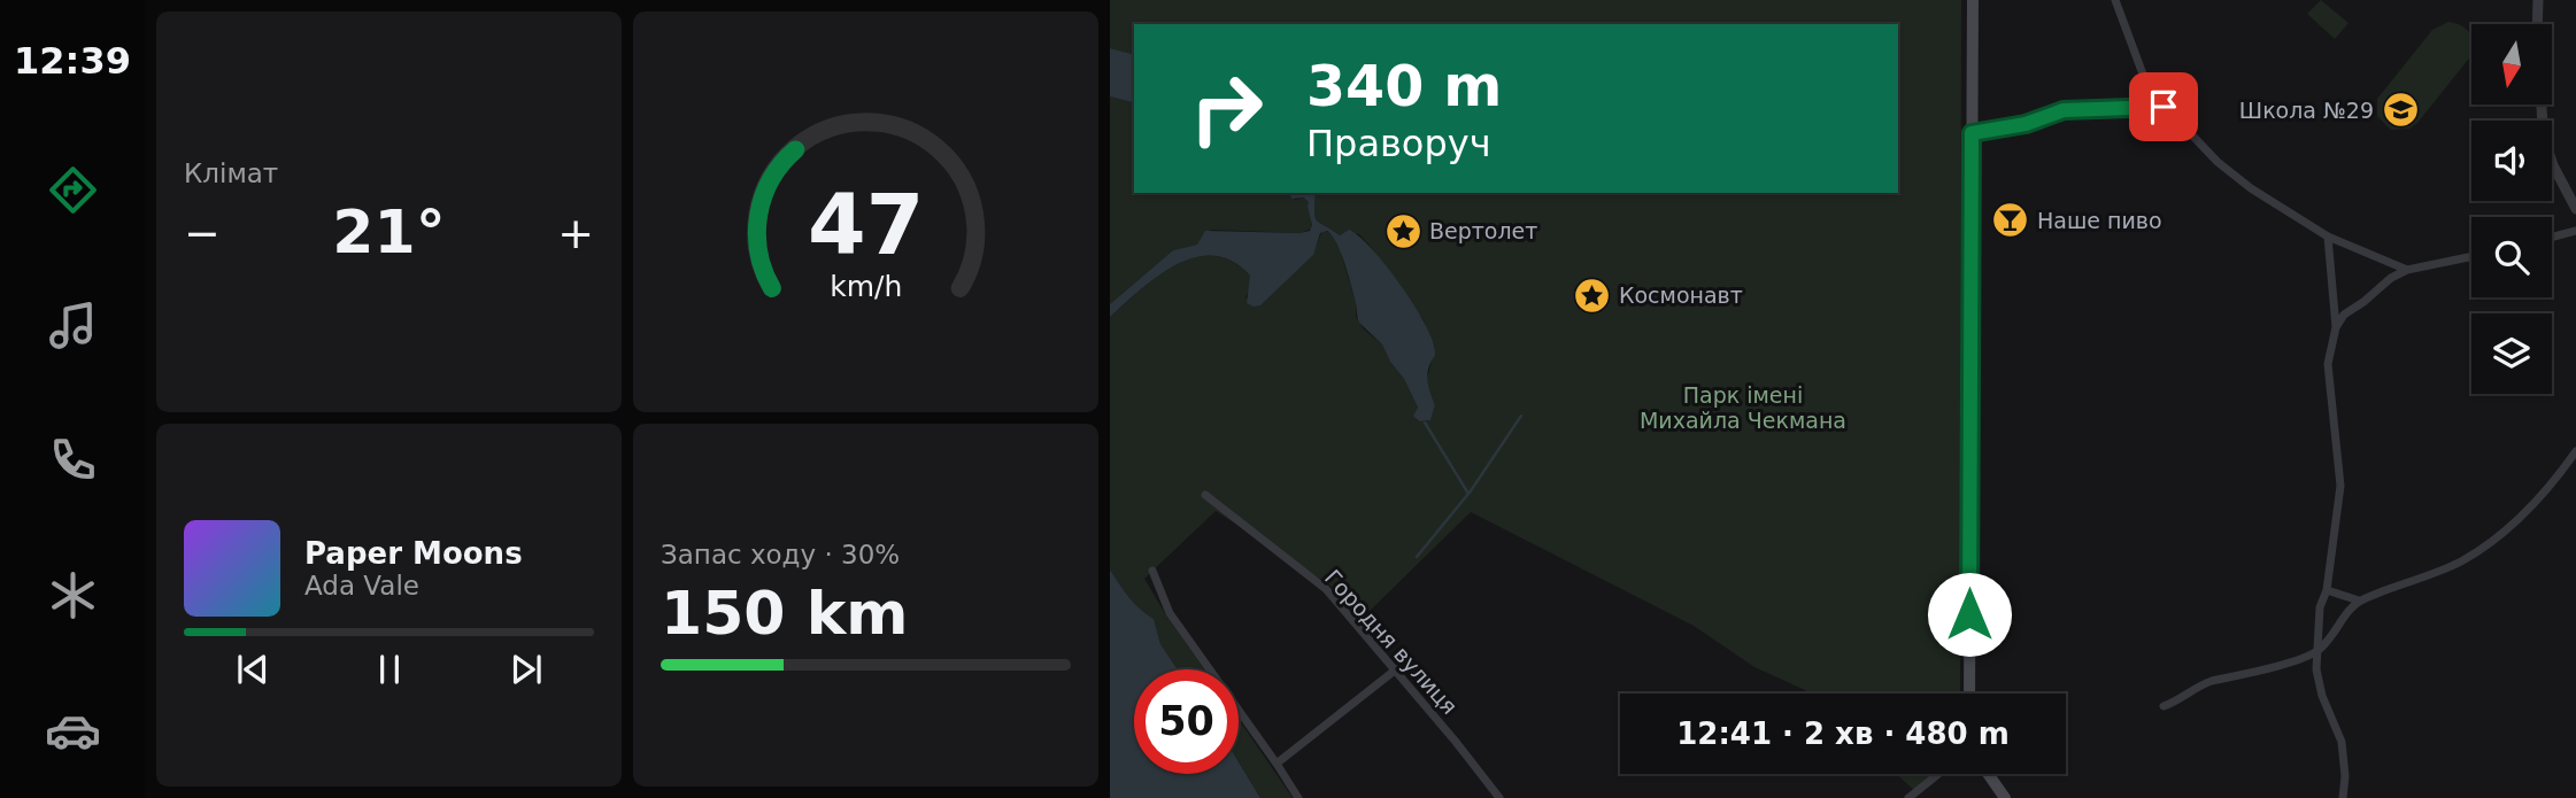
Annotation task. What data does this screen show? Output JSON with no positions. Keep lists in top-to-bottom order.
{
  "streets": {
    "street": ["Городня вулиця"]
  },
  "parks": ["Парк імені Михайла Чекмана"],
  "places": {
    "school or university": ["Школа №29"],
    "bar": ["Наше пиво"],
    "place": ["Вертолет", "Космонавт"]
  },
  "north": "bottom",
  "page": {
    "tabs": "12:39",
    "tile": [
      "Клімат",
      ["Запас ходу · 30%", "150 km"]
    ],
    "turn": ["340 m", "Праворуч"],
    "heat": ["−", "21°", "+"],
    "song": ["Paper Moons", "Ada Vale"],
    "limit": "50",
    "trip": "12:41 · 2 хв · 480 m",
    "gauge": ["47", "km/h"]
  }
}
